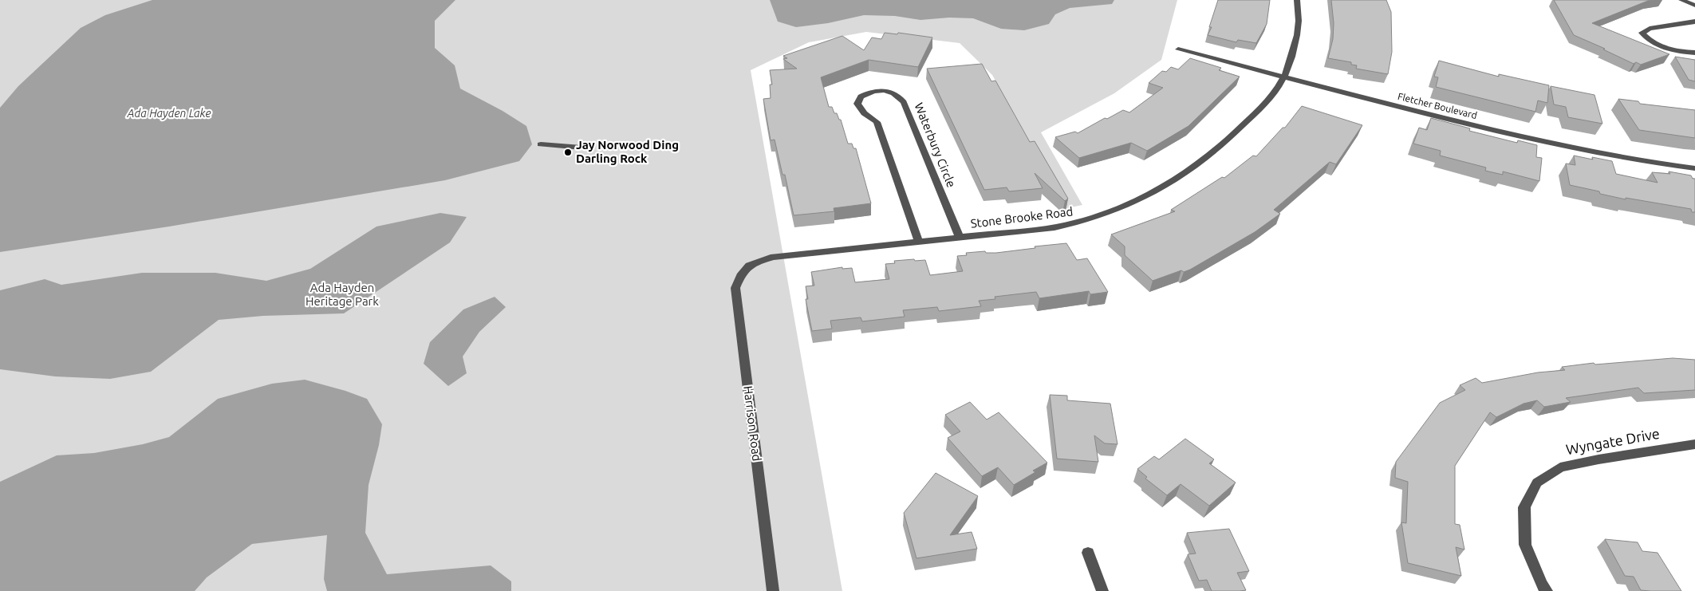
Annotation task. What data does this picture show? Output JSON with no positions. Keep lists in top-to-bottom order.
{
  "streets": {
    "street": [
      "Fletcher Boulevard",
      "Waterbury Circle",
      "Stone Brooke Road",
      "Harrison Road",
      "Wyngate Drive"
    ]
  },
  "crossings": [
    ["Fletcher Boulevard", "Stone Brooke Road"],
    ["Waterbury Circle", "Stone Brooke Road"],
    ["Stone Brooke Road", "Harrison Road"]
  ],
  "water": ["Ada Hayden Lake"],
  "parks": ["Ada Hayden Heritage Park"],
  "places": ["Jay Norwood Ding Darling Rock"]
}
